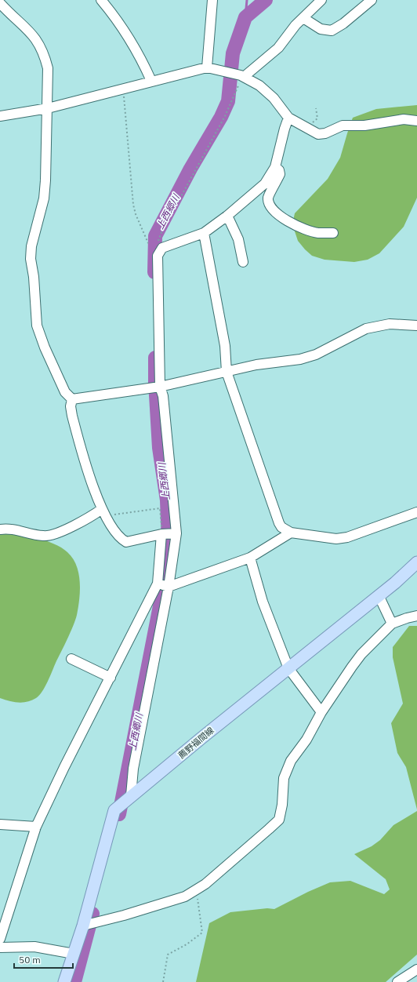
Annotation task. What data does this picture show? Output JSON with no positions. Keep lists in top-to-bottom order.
{
  "streets": {
    "main road": ["薦野福間線"]
  },
  "water": ["上西郷川"],
  "scale_bar": "50 m"
}
